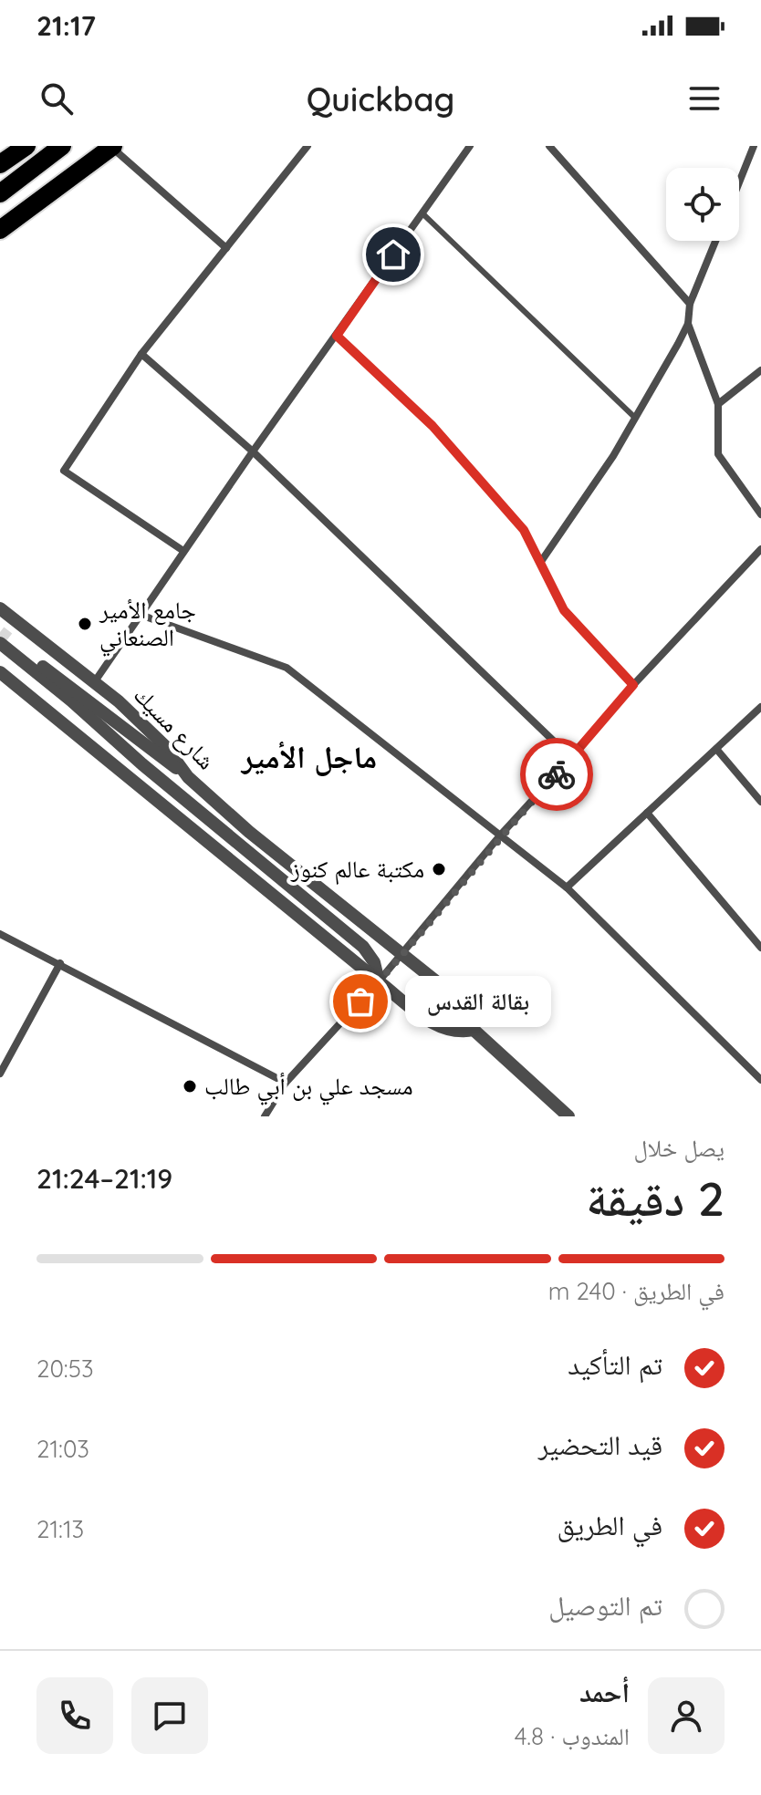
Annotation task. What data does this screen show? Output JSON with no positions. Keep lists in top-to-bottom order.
{
  "streets": {
    "street": ["شارع مسيك"]
  },
  "districts": ["ماجل الأمير"],
  "places": [
    "جامع الأمير الصنعاني",
    "مكتبة عالم كنوز",
    "بقالة القدس",
    "مسجد علي بن أبي طالب"
  ],
  "page": {
    "status": "21:17",
    "header": "Quickbag",
    "bubble": "بقالة القدس",
    "heading": ["2 دقيقة", "يصل خلال", "21:19–21:24"],
    "panel": ["أحمد", "المندوب · 4.8"],
    "bar": "في الطريق · 240 m",
    "list": [
      ["تم التأكيد", "20:53"],
      ["قيد التحضير", "21:03"],
      ["في الطريق", "21:13"],
      "تم التوصيل"
    ]
  }
}
